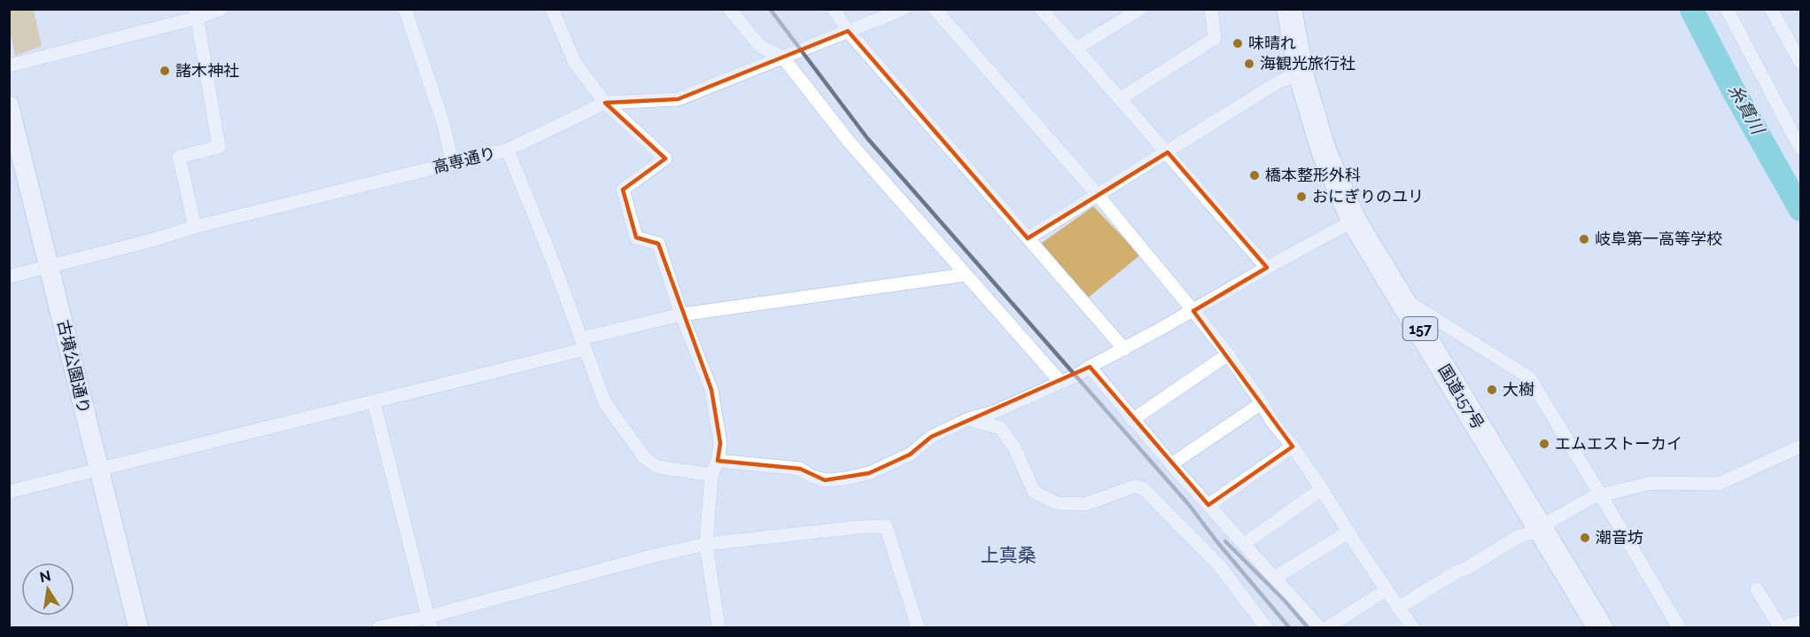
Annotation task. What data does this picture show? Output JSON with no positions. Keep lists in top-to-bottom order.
{
  "streets": {
    "highway": ["157", "国道157号"],
    "street": ["高専通り", "古墳公園通り"]
  },
  "crossings": [
    ["高専通り", "古墳公園通り"]
  ],
  "districts": ["上真桑"],
  "water": ["糸貫川"],
  "places": [
    "味晴れ",
    "海観光旅行社",
    "諸木神社",
    "橋本整形外科",
    "おにぎりのユリ",
    "岐阜第一高等学校",
    "大樹",
    "エムエストーカイ",
    "潮音坊"
  ],
  "north": "top"
}
